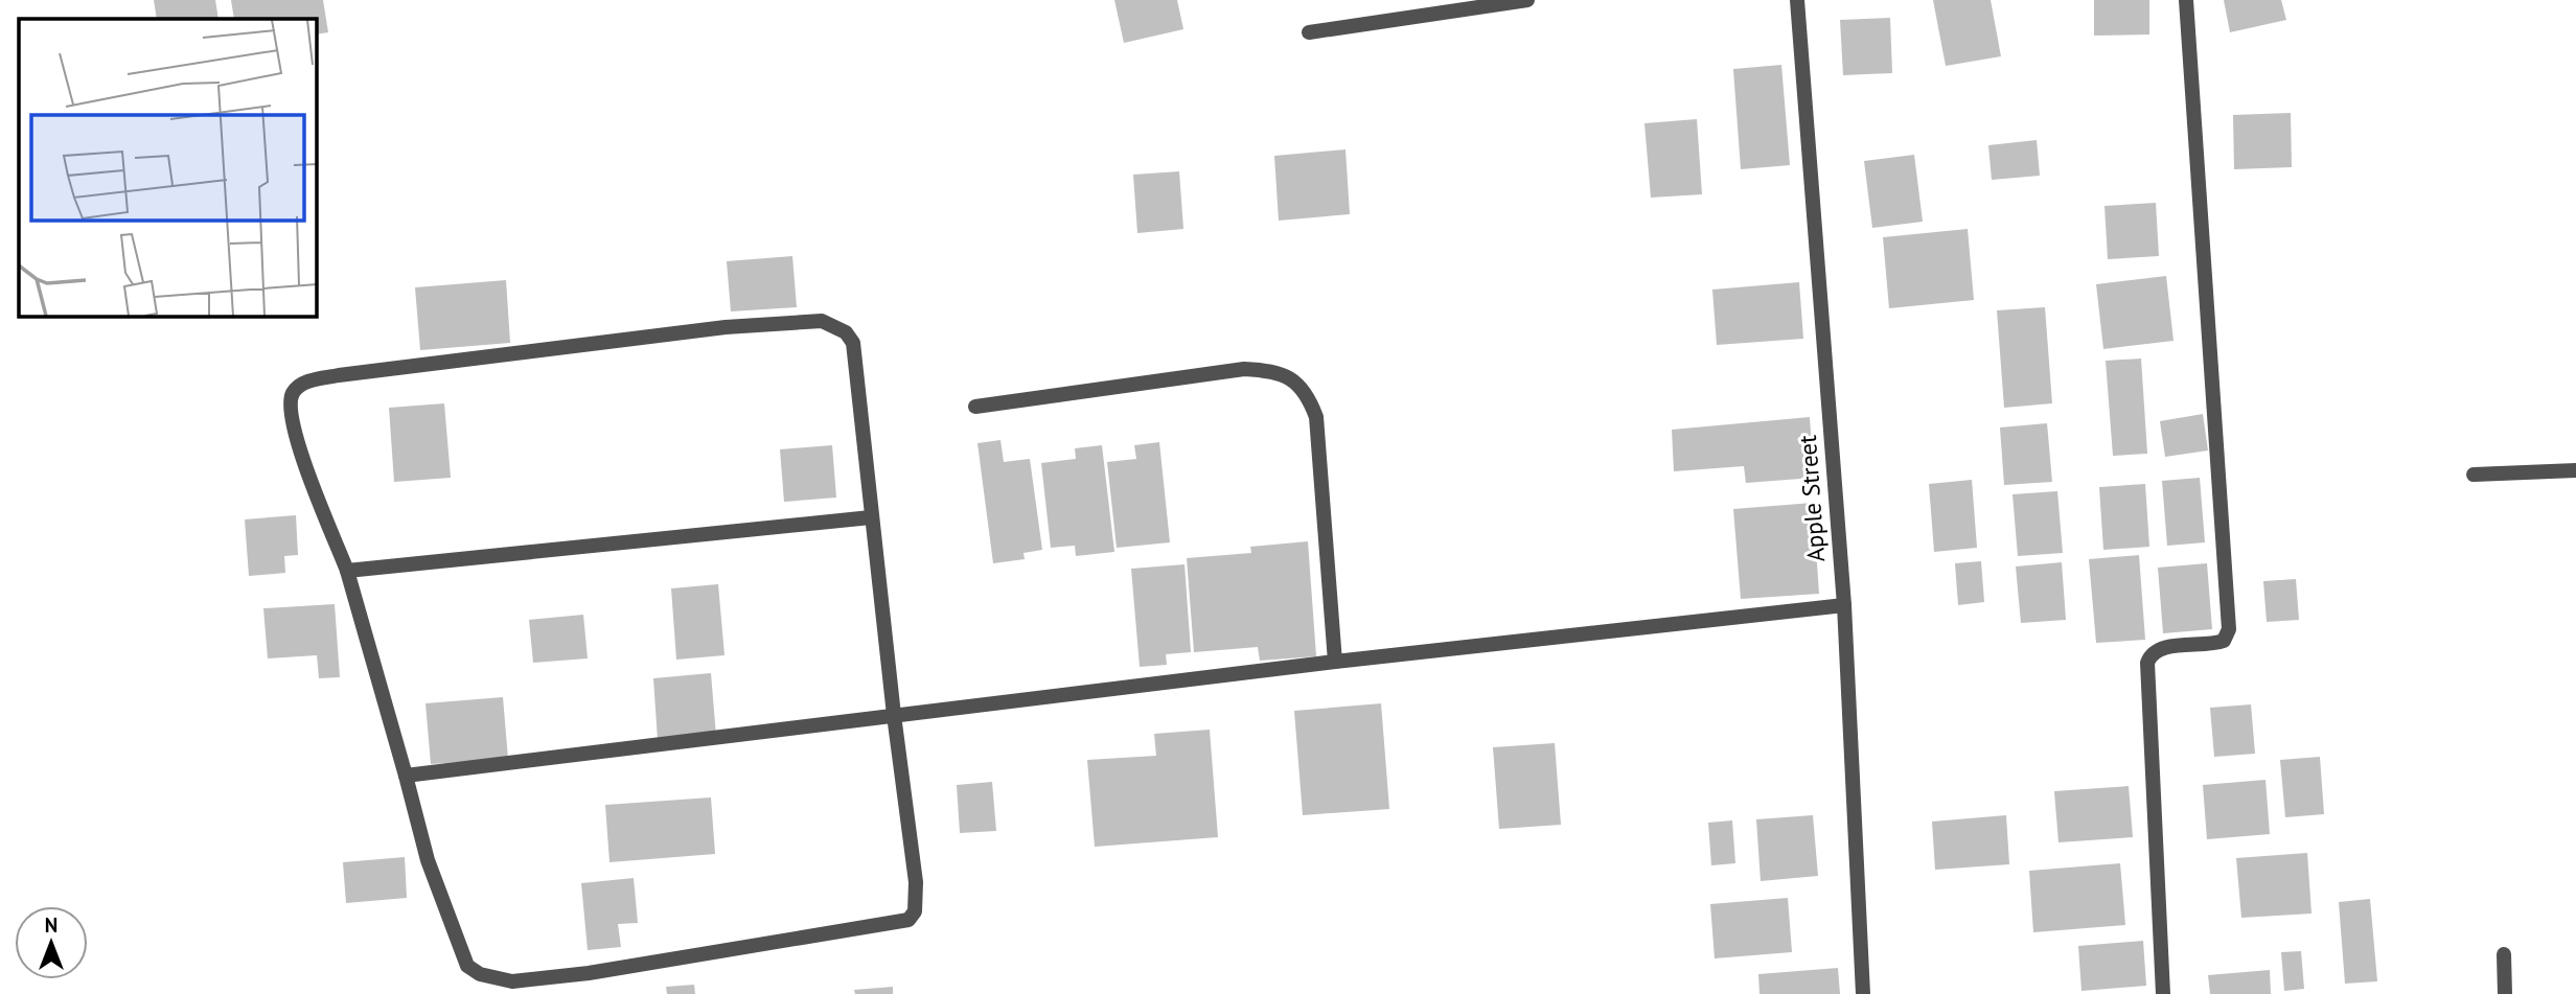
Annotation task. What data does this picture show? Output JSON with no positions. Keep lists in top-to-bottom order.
{
  "streets": {
    "street": ["Apple Street"]
  },
  "north": "top"
}
